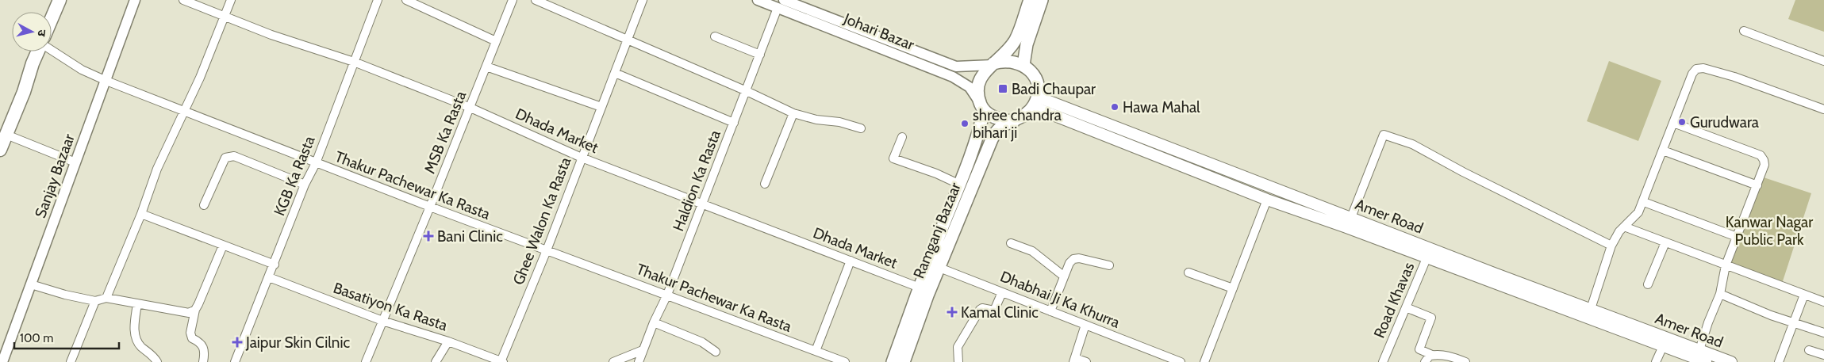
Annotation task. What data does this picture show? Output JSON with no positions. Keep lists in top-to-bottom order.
{
  "streets": {
    "main road": ["Amer Road", "Ramganj Bazaar"],
    "street": [
      "Johari Bazar",
      "Dhada Market",
      "MSB Ka Rasta",
      "Sanjay Bazaar",
      "KGB Ka Rasta",
      "Haldion Ka Rasta",
      "Thakur Pachewar Ka Rasta",
      "Ghee Walon Ka Rasta",
      "Dhabhai Ji Ka Khurra",
      "Road Khavas",
      "Basatiyon Ka Rasta"
    ]
  },
  "crossings": [
    ["Johari Bazar", "Haldion Ka Rasta"],
    ["Johari Bazar", "Amer Road"],
    ["Johari Bazar", "Ramganj Bazaar"],
    ["Dhada Market", "MSB Ka Rasta"],
    ["Dhada Market", "KGB Ka Rasta"],
    ["Dhada Market", "Haldion Ka Rasta"],
    ["Dhada Market", "Ghee Walon Ka Rasta"],
    ["Dhada Market", "Ramganj Bazaar"],
    ["MSB Ka Rasta", "Thakur Pachewar Ka Rasta"],
    ["MSB Ka Rasta", "Basatiyon Ka Rasta"],
    ["Sanjay Bazaar", "Thakur Pachewar Ka Rasta"],
    ["KGB Ka Rasta", "Thakur Pachewar Ka Rasta"],
    ["KGB Ka Rasta", "Basatiyon Ka Rasta"],
    ["Haldion Ka Rasta", "Thakur Pachewar Ka Rasta"],
    ["Thakur Pachewar Ka Rasta", "Ghee Walon Ka Rasta"],
    ["Amer Road", "Ramganj Bazaar"],
    ["Amer Road", "Road Khavas"],
    ["Ghee Walon Ka Rasta", "Basatiyon Ka Rasta"],
    ["Ramganj Bazaar", "Dhabhai Ji Ka Khurra"]
  ],
  "parks": ["Kanwar Nagar Public Park"],
  "places": {
    "transit": ["Badi Chaupar"],
    "other": ["Hawa Mahal", "Gurudwara", "shree chandra bihari ji"],
    "health": ["Bani Clinic", "Kamal Clinic", "Jaipur Skin Cilnic"]
  },
  "scale_bar": "100 m",
  "north": "right"
}
